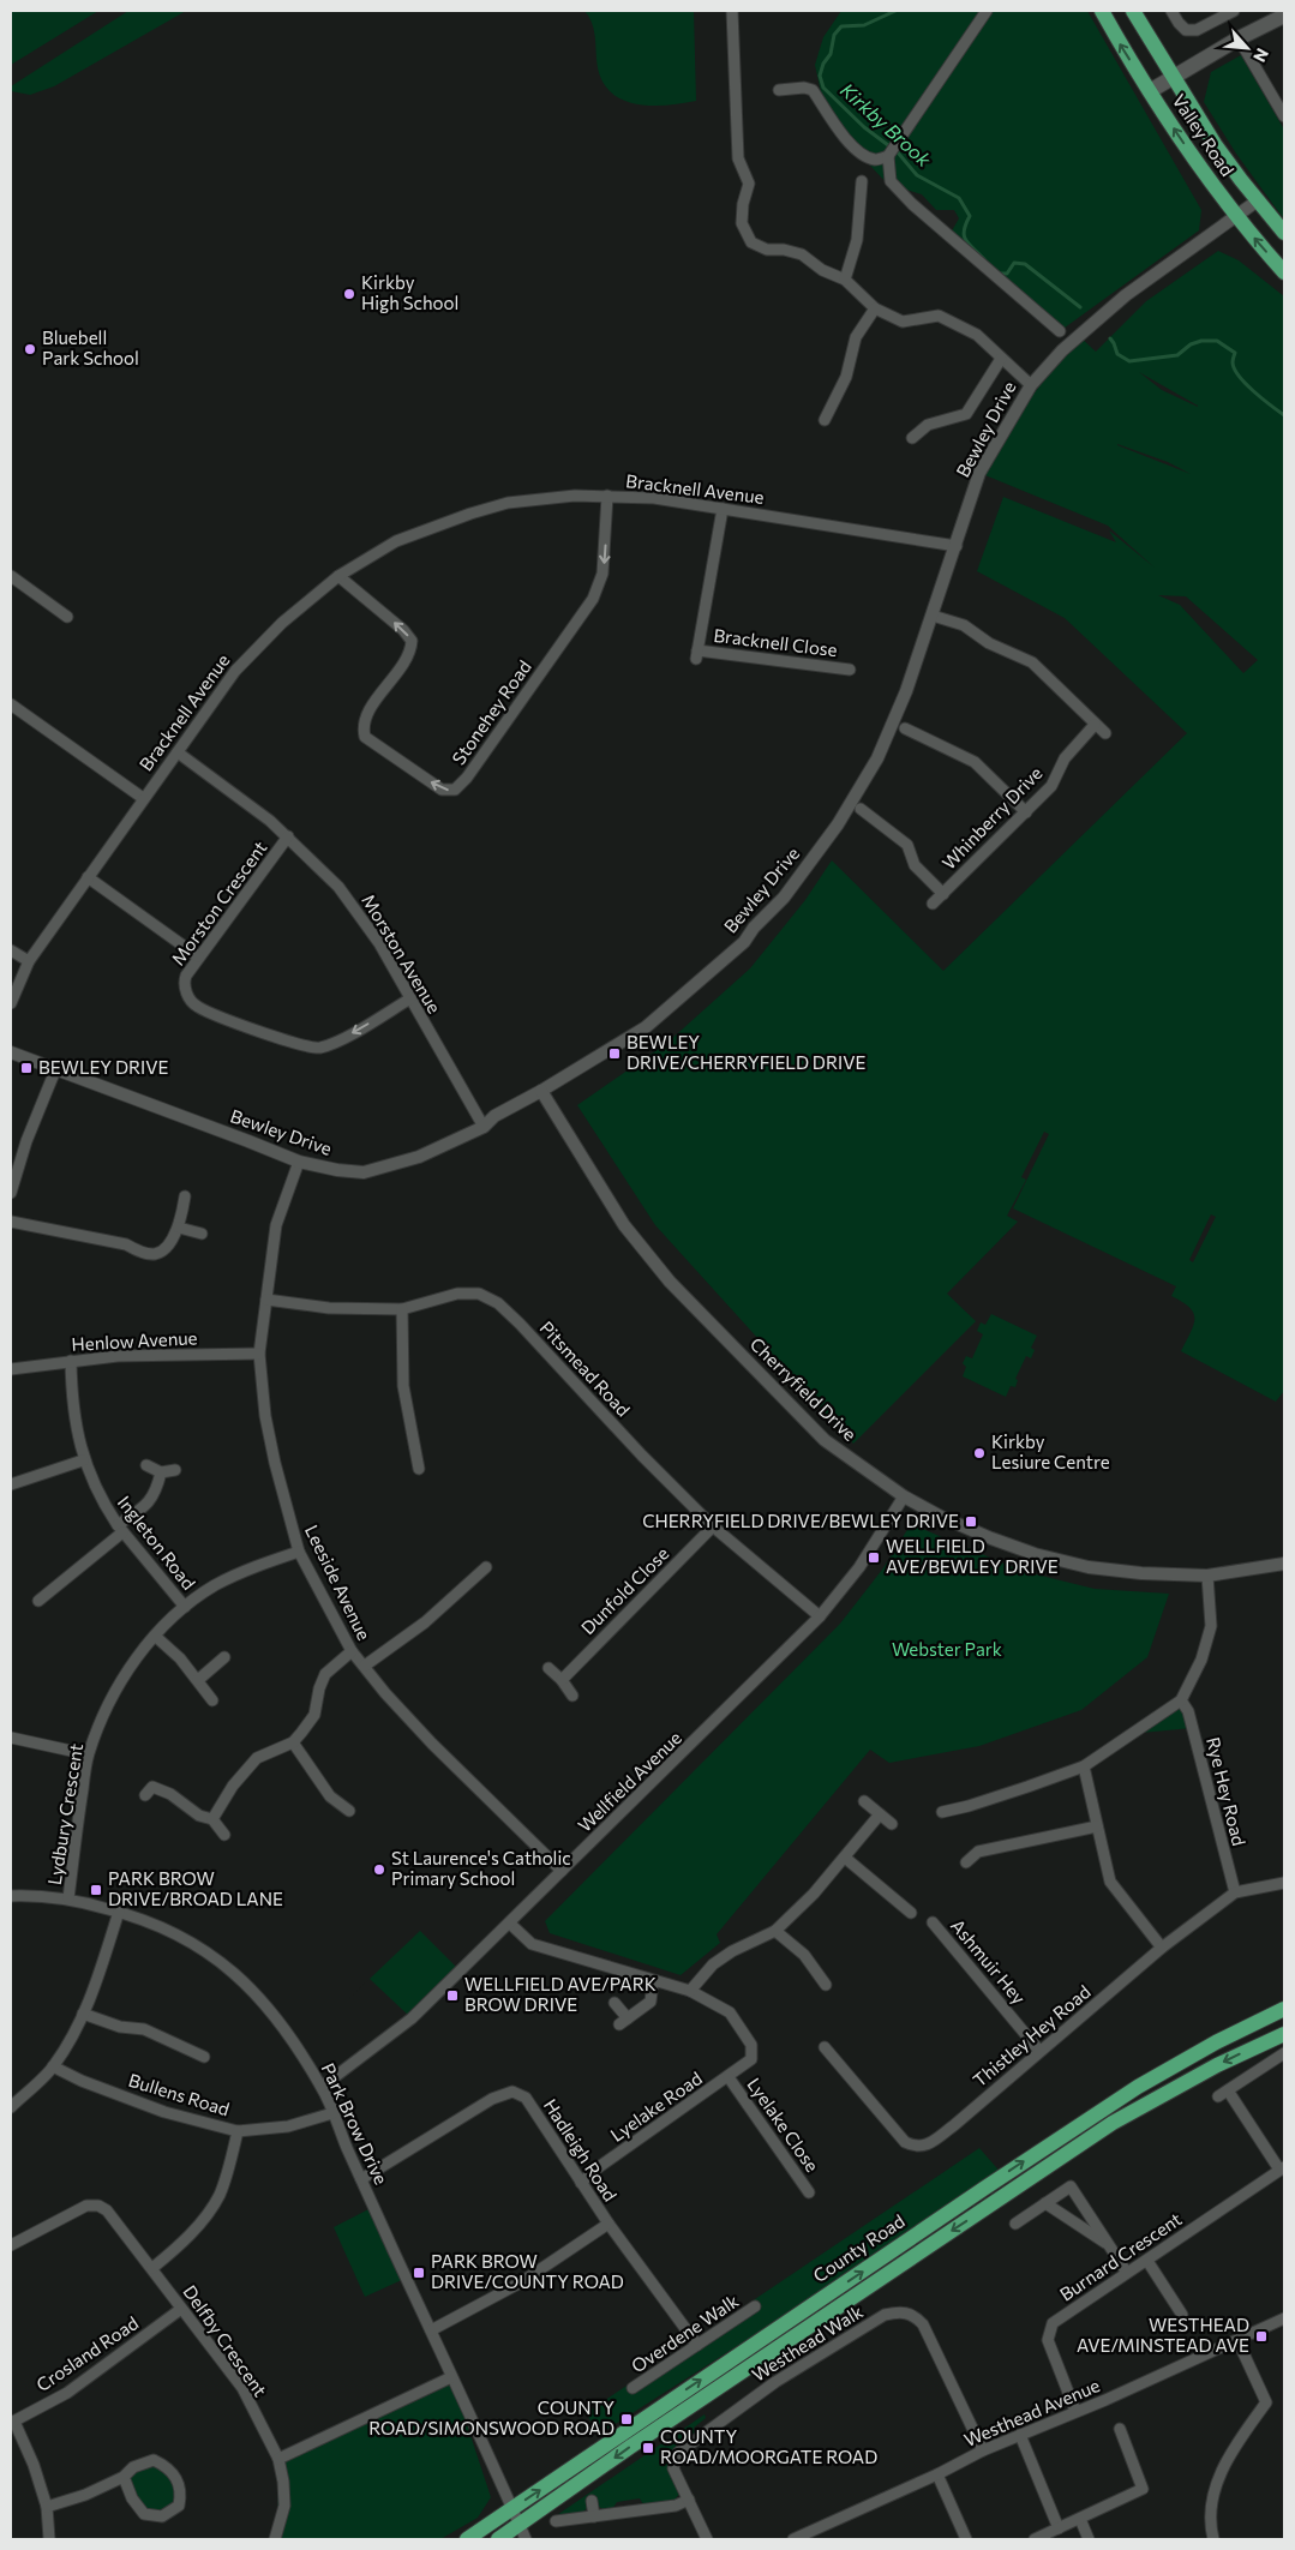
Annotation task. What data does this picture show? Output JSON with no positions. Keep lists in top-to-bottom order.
{
  "streets": {
    "main road": ["Valley Road", "County Road"],
    "street": [
      "Bewley Drive",
      "Bracknell Avenue",
      "Bracknell Close",
      "Stonehey Road",
      "Whinberry Drive",
      "Morston Crescent",
      "Morston Avenue",
      "Henlow Avenue",
      "Pitsmead Road",
      "Cherryfield Drive",
      "Ingleton Road",
      "Leeside Avenue",
      "Dunfold Close",
      "Wellfield Avenue",
      "Rye Hey Road",
      "Lydbury Crescent",
      "Ashmuir Hey",
      "Thistley Hey Road",
      "Bullens Road",
      "Lyelake Road",
      "Park Brow Drive",
      "Lyelake Close",
      "Hadleigh Road",
      "Burnard Crescent",
      "Overdene Walk",
      "Delfby Crescent",
      "Westhead Walk",
      "Crosland Road",
      "Westhead Avenue"
    ]
  },
  "crossings": [
    ["Valley Road", "Bewley Drive"],
    ["Bewley Drive", "Bracknell Avenue"],
    ["Bewley Drive", "Morston Avenue"],
    ["Bewley Drive", "Cherryfield Drive"],
    ["Bewley Drive", "Leeside Avenue"],
    ["Bracknell Avenue", "Bracknell Close"],
    ["Bracknell Avenue", "Stonehey Road"],
    ["Bracknell Avenue", "Morston Avenue"],
    ["Morston Crescent", "Morston Avenue"],
    ["Henlow Avenue", "Ingleton Road"],
    ["Henlow Avenue", "Leeside Avenue"],
    ["Pitsmead Road", "Leeside Avenue"],
    ["Pitsmead Road", "Dunfold Close"],
    ["Pitsmead Road", "Wellfield Avenue"],
    ["Cherryfield Drive", "Wellfield Avenue"],
    ["Ingleton Road", "Lydbury Crescent"],
    ["Leeside Avenue", "Wellfield Avenue"],
    ["Leeside Avenue", "Lydbury Crescent"],
    ["Wellfield Avenue", "Park Brow Drive"],
    ["Rye Hey Road", "Thistley Hey Road"],
    ["Lydbury Crescent", "Park Brow Drive"],
    ["Ashmuir Hey", "Thistley Hey Road"],
    ["Bullens Road", "Park Brow Drive"],
    ["Lyelake Road", "Lyelake Close"],
    ["Lyelake Road", "Hadleigh Road"],
    ["Park Brow Drive", "Hadleigh Road"],
    ["Park Brow Drive", "County Road"],
    ["Hadleigh Road", "Overdene Walk"],
    ["Burnard Crescent", "Westhead Avenue"],
    ["Delfby Crescent", "Crosland Road"],
    ["Westhead Walk", "Westhead Avenue"]
  ],
  "water": ["Kirkby Brook"],
  "parks": ["Webster Park"],
  "places": {
    "other": [
      "Kirkby High School",
      "Bluebell Park School",
      "Kirkby Lesiure Centre",
      "St Laurence's Catholic Primary School"
    ],
    "transit": [
      "BEWLEY DRIVE/CHERRYFIELD DRIVE",
      "BEWLEY DRIVE",
      "CHERRYFIELD DRIVE/BEWLEY DRIVE",
      "WELLFIELD AVE/BEWLEY DRIVE",
      "PARK BROW DRIVE/BROAD LANE",
      "WELLFIELD AVE/PARK BROW DRIVE",
      "PARK BROW DRIVE/COUNTY ROAD",
      "WESTHEAD AVE/MINSTEAD AVE",
      "COUNTY ROAD/SIMONSWOOD ROAD",
      "COUNTY ROAD/MOORGATE ROAD"
    ]
  },
  "north": "bottom right"
}
